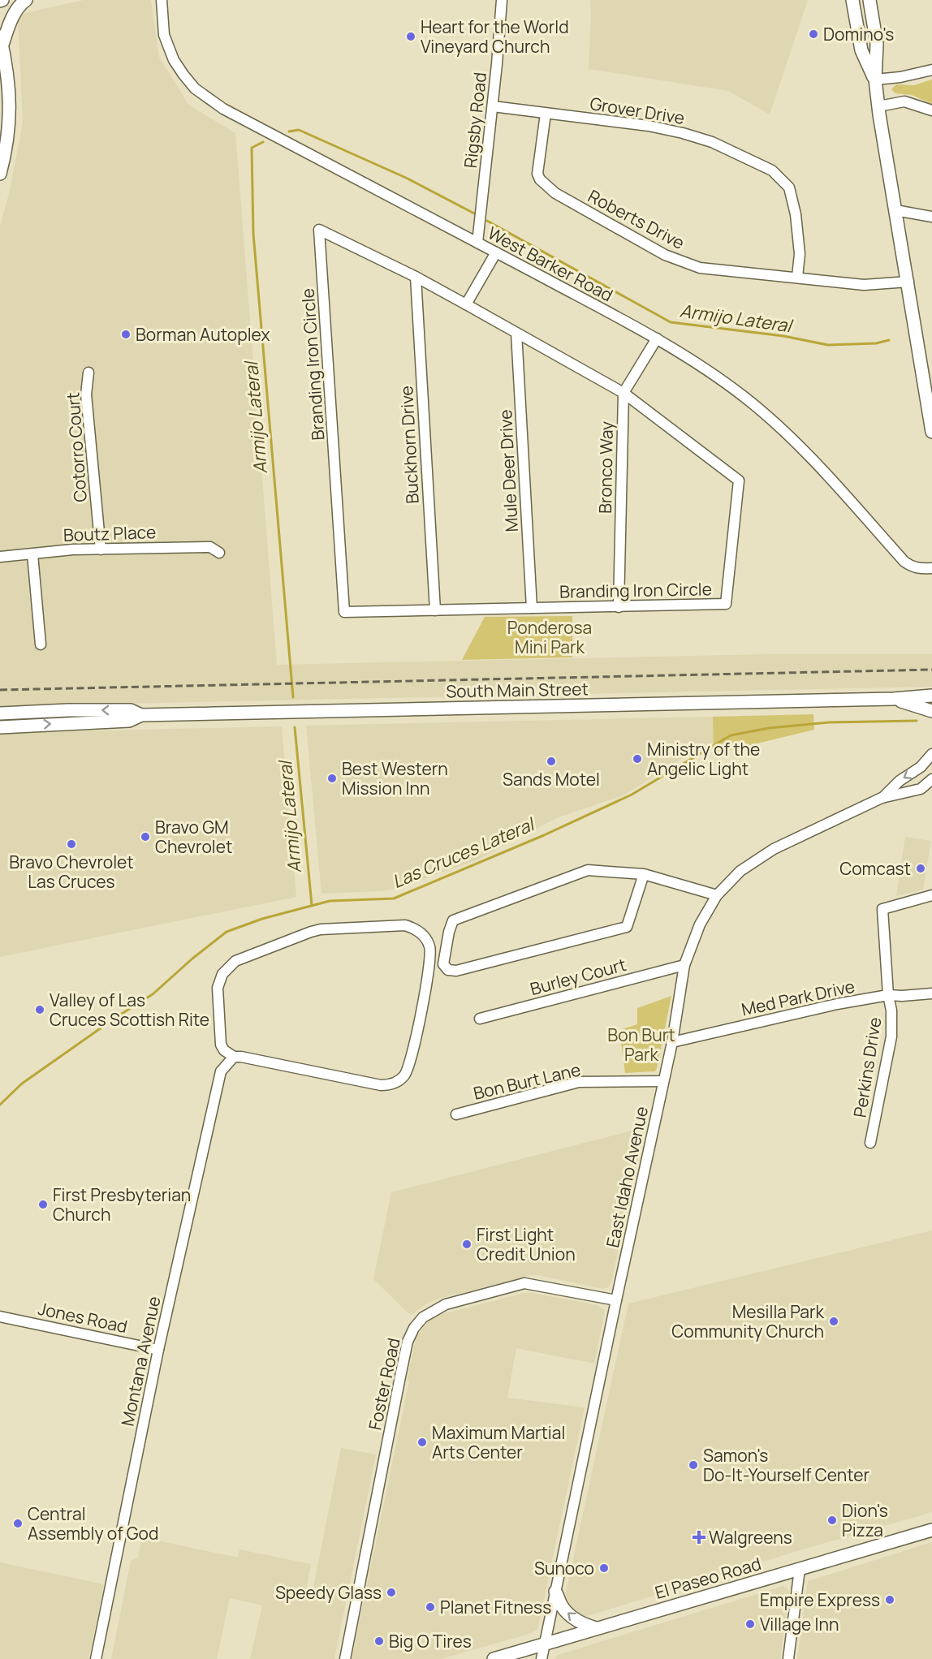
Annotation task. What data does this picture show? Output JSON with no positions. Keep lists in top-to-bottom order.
{
  "streets": {
    "main road": ["South Main Street", "El Paseo Road"],
    "street": [
      "Grover Drive",
      "Rigsby Road",
      "Roberts Drive",
      "West Barker Road",
      "Branding Iron Circle",
      "Buckhorn Drive",
      "Cotorro Court",
      "Bronco Way",
      "Mule Deer Drive",
      "Boutz Place",
      "Burley Court",
      "Med Park Drive",
      "Perkins Drive",
      "Bon Burt Lane",
      "East Idaho Avenue",
      "Jones Road",
      "Montana Avenue",
      "Foster Road"
    ]
  },
  "crossings": [
    ["Grover Drive", "Rigsby Road"],
    ["Grover Drive", "Roberts Drive"],
    ["Rigsby Road", "West Barker Road"],
    ["Branding Iron Circle", "Buckhorn Drive"],
    ["Branding Iron Circle", "Bronco Way"],
    ["Branding Iron Circle", "Mule Deer Drive"],
    ["Cotorro Court", "Boutz Place"],
    ["Burley Court", "East Idaho Avenue"],
    ["Med Park Drive", "Perkins Drive"],
    ["Med Park Drive", "East Idaho Avenue"],
    ["Bon Burt Lane", "East Idaho Avenue"],
    ["East Idaho Avenue", "Foster Road"],
    ["East Idaho Avenue", "El Paseo Road"],
    ["Jones Road", "Montana Avenue"]
  ],
  "water": ["Armijo Lateral", "Las Cruces Lateral"],
  "parks": ["Ponderosa Mini Park", "Bon Burt Park"],
  "places": {
    "other": [
      "Domino's",
      "Heart for the World Vineyard Church",
      "Borman Autoplex",
      "Ministry of the Angelic Light",
      "Sands Motel",
      "Best Western Mission Inn",
      "Bravo GM Chevrolet",
      "Bravo Chevrolet Las Cruces",
      "Comcast",
      "Valley of Las Cruces Scottish Rite",
      "First Presbyterian Church",
      "First Light Credit Union",
      "Mesilla Park Community Church",
      "Maximum Martial Arts Center",
      "Samon's Do-It-Yourself Center",
      "Dion's Pizza",
      "Central Assembly of God",
      "Sunoco",
      "Speedy Glass",
      "Empire Express",
      "Planet Fitness",
      "Village Inn",
      "Big O Tires"
    ],
    "health": ["Walgreens"]
  }
}
